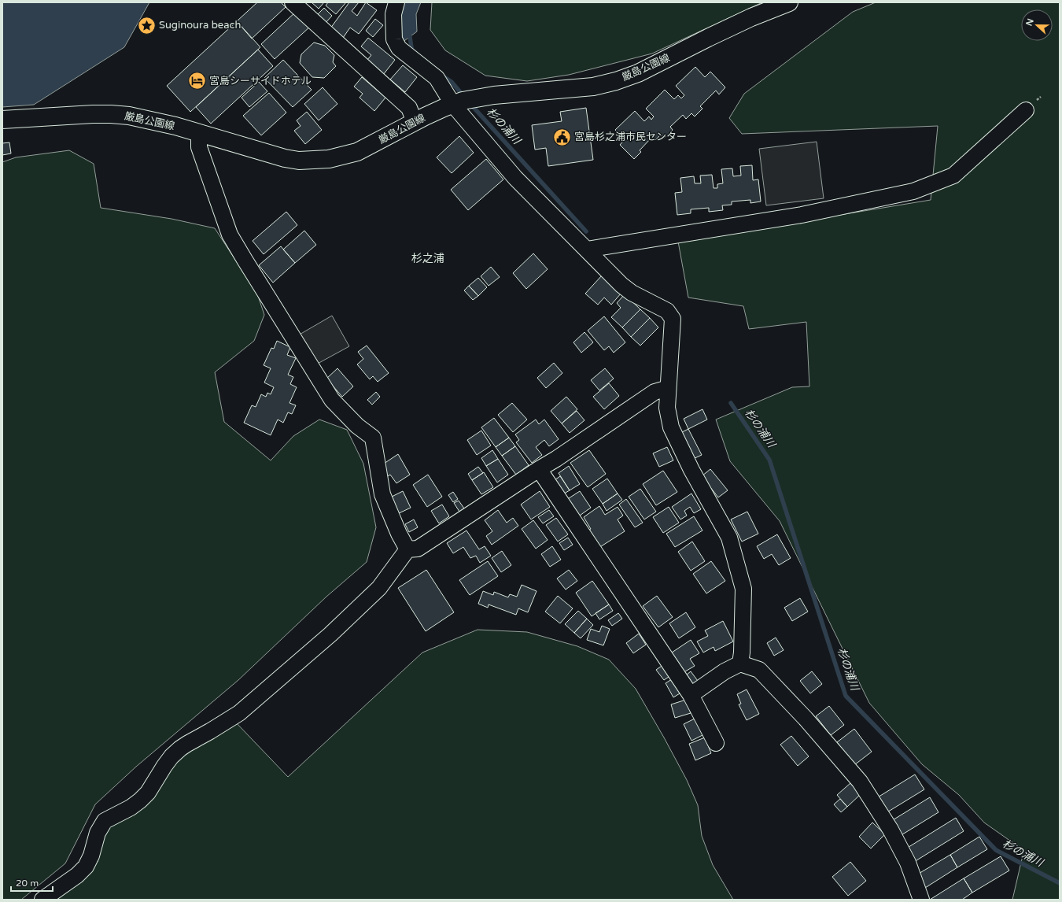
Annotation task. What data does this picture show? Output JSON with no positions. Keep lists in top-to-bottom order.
{
  "streets": {
    "main road": ["厳島公園線"]
  },
  "districts": ["杉之浦"],
  "water": ["杉の浦川"],
  "places": {
    "place": ["Suginoura beach"],
    "hotel": ["宮島シーサイドホテル"],
    "public building": ["宮島杉之浦市民センター"]
  },
  "scale_bar": "20 m",
  "north": "left"
}
